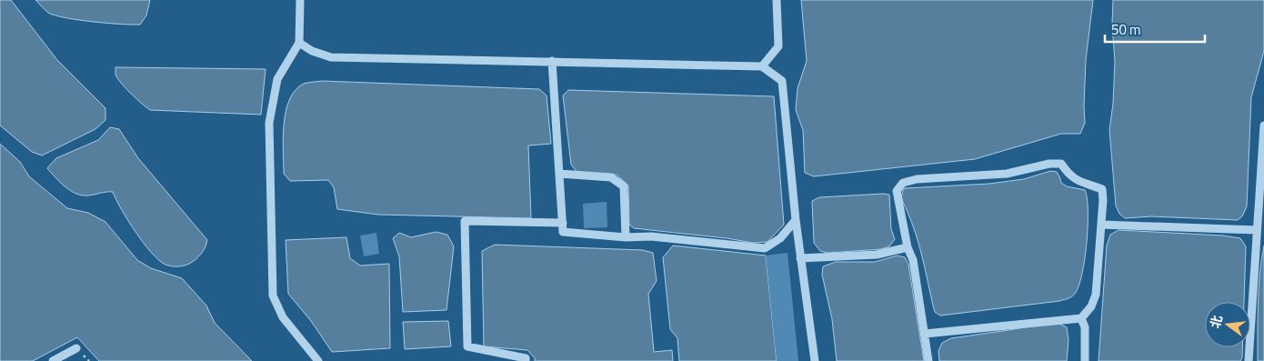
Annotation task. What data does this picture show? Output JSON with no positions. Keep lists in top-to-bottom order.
{
  "scale_bar": "50 m",
  "north": "left"
}
